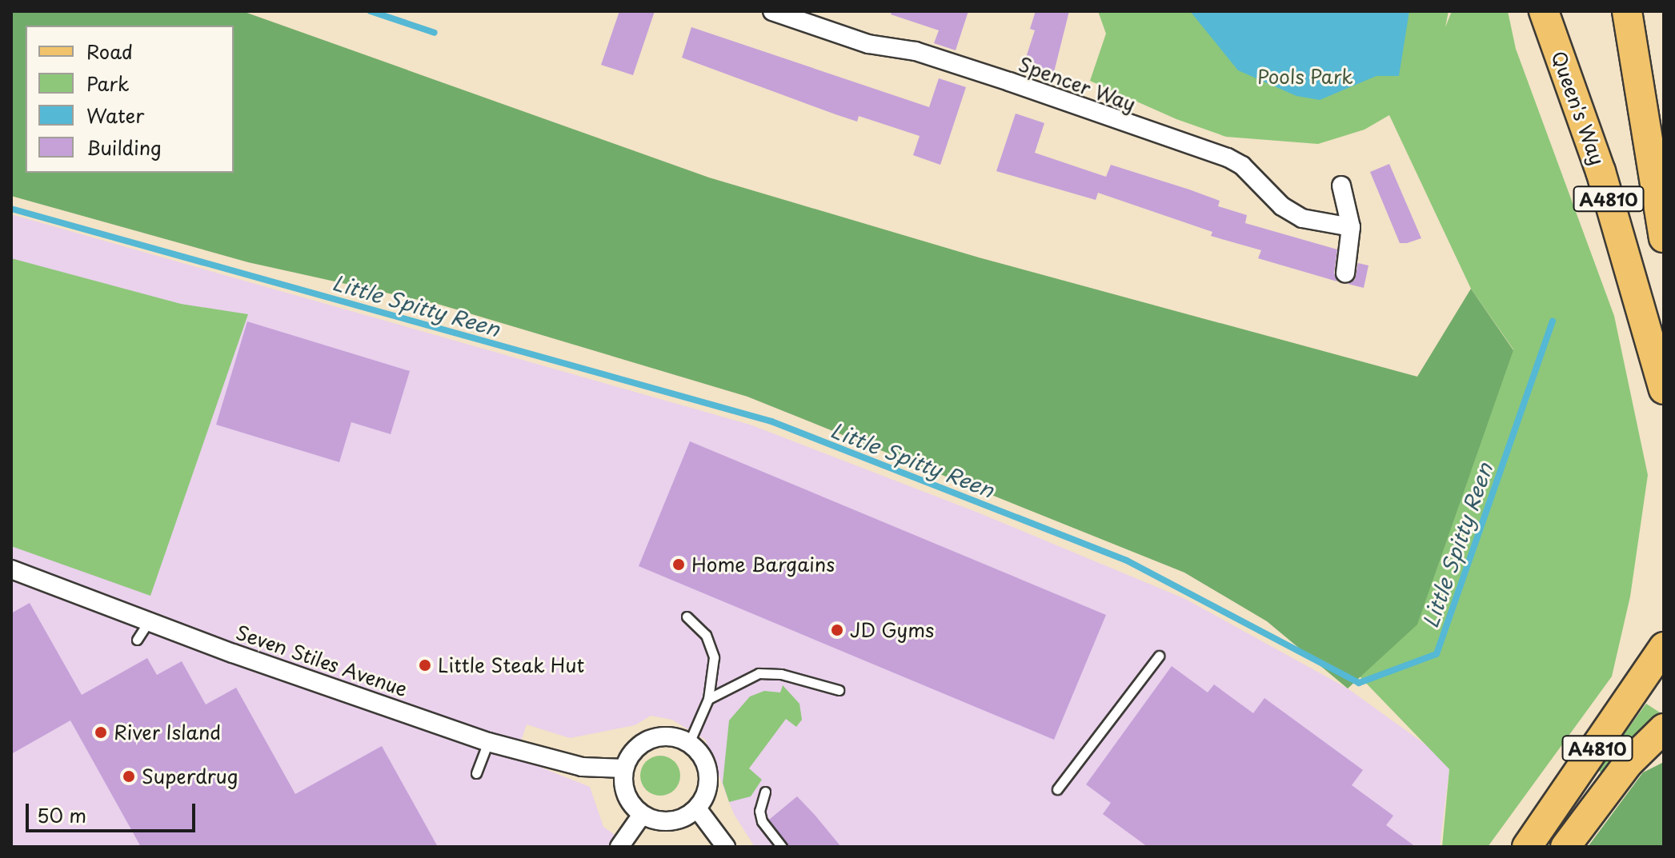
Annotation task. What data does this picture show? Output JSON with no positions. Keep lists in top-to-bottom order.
{
  "streets": {
    "main road": ["Queen's Way", "A4810"],
    "street": ["Spencer Way", "Seven Stiles Avenue"]
  },
  "water": ["Little Spitty Reen"],
  "parks": ["Pools Park"],
  "places": [
    "Home Bargains",
    "JD Gyms",
    "Little Steak Hut",
    "River Island",
    "Superdrug"
  ],
  "legend": [
    "Road",
    "Park",
    "Water",
    "Building"
  ],
  "scale_bar": "50 m"
}
